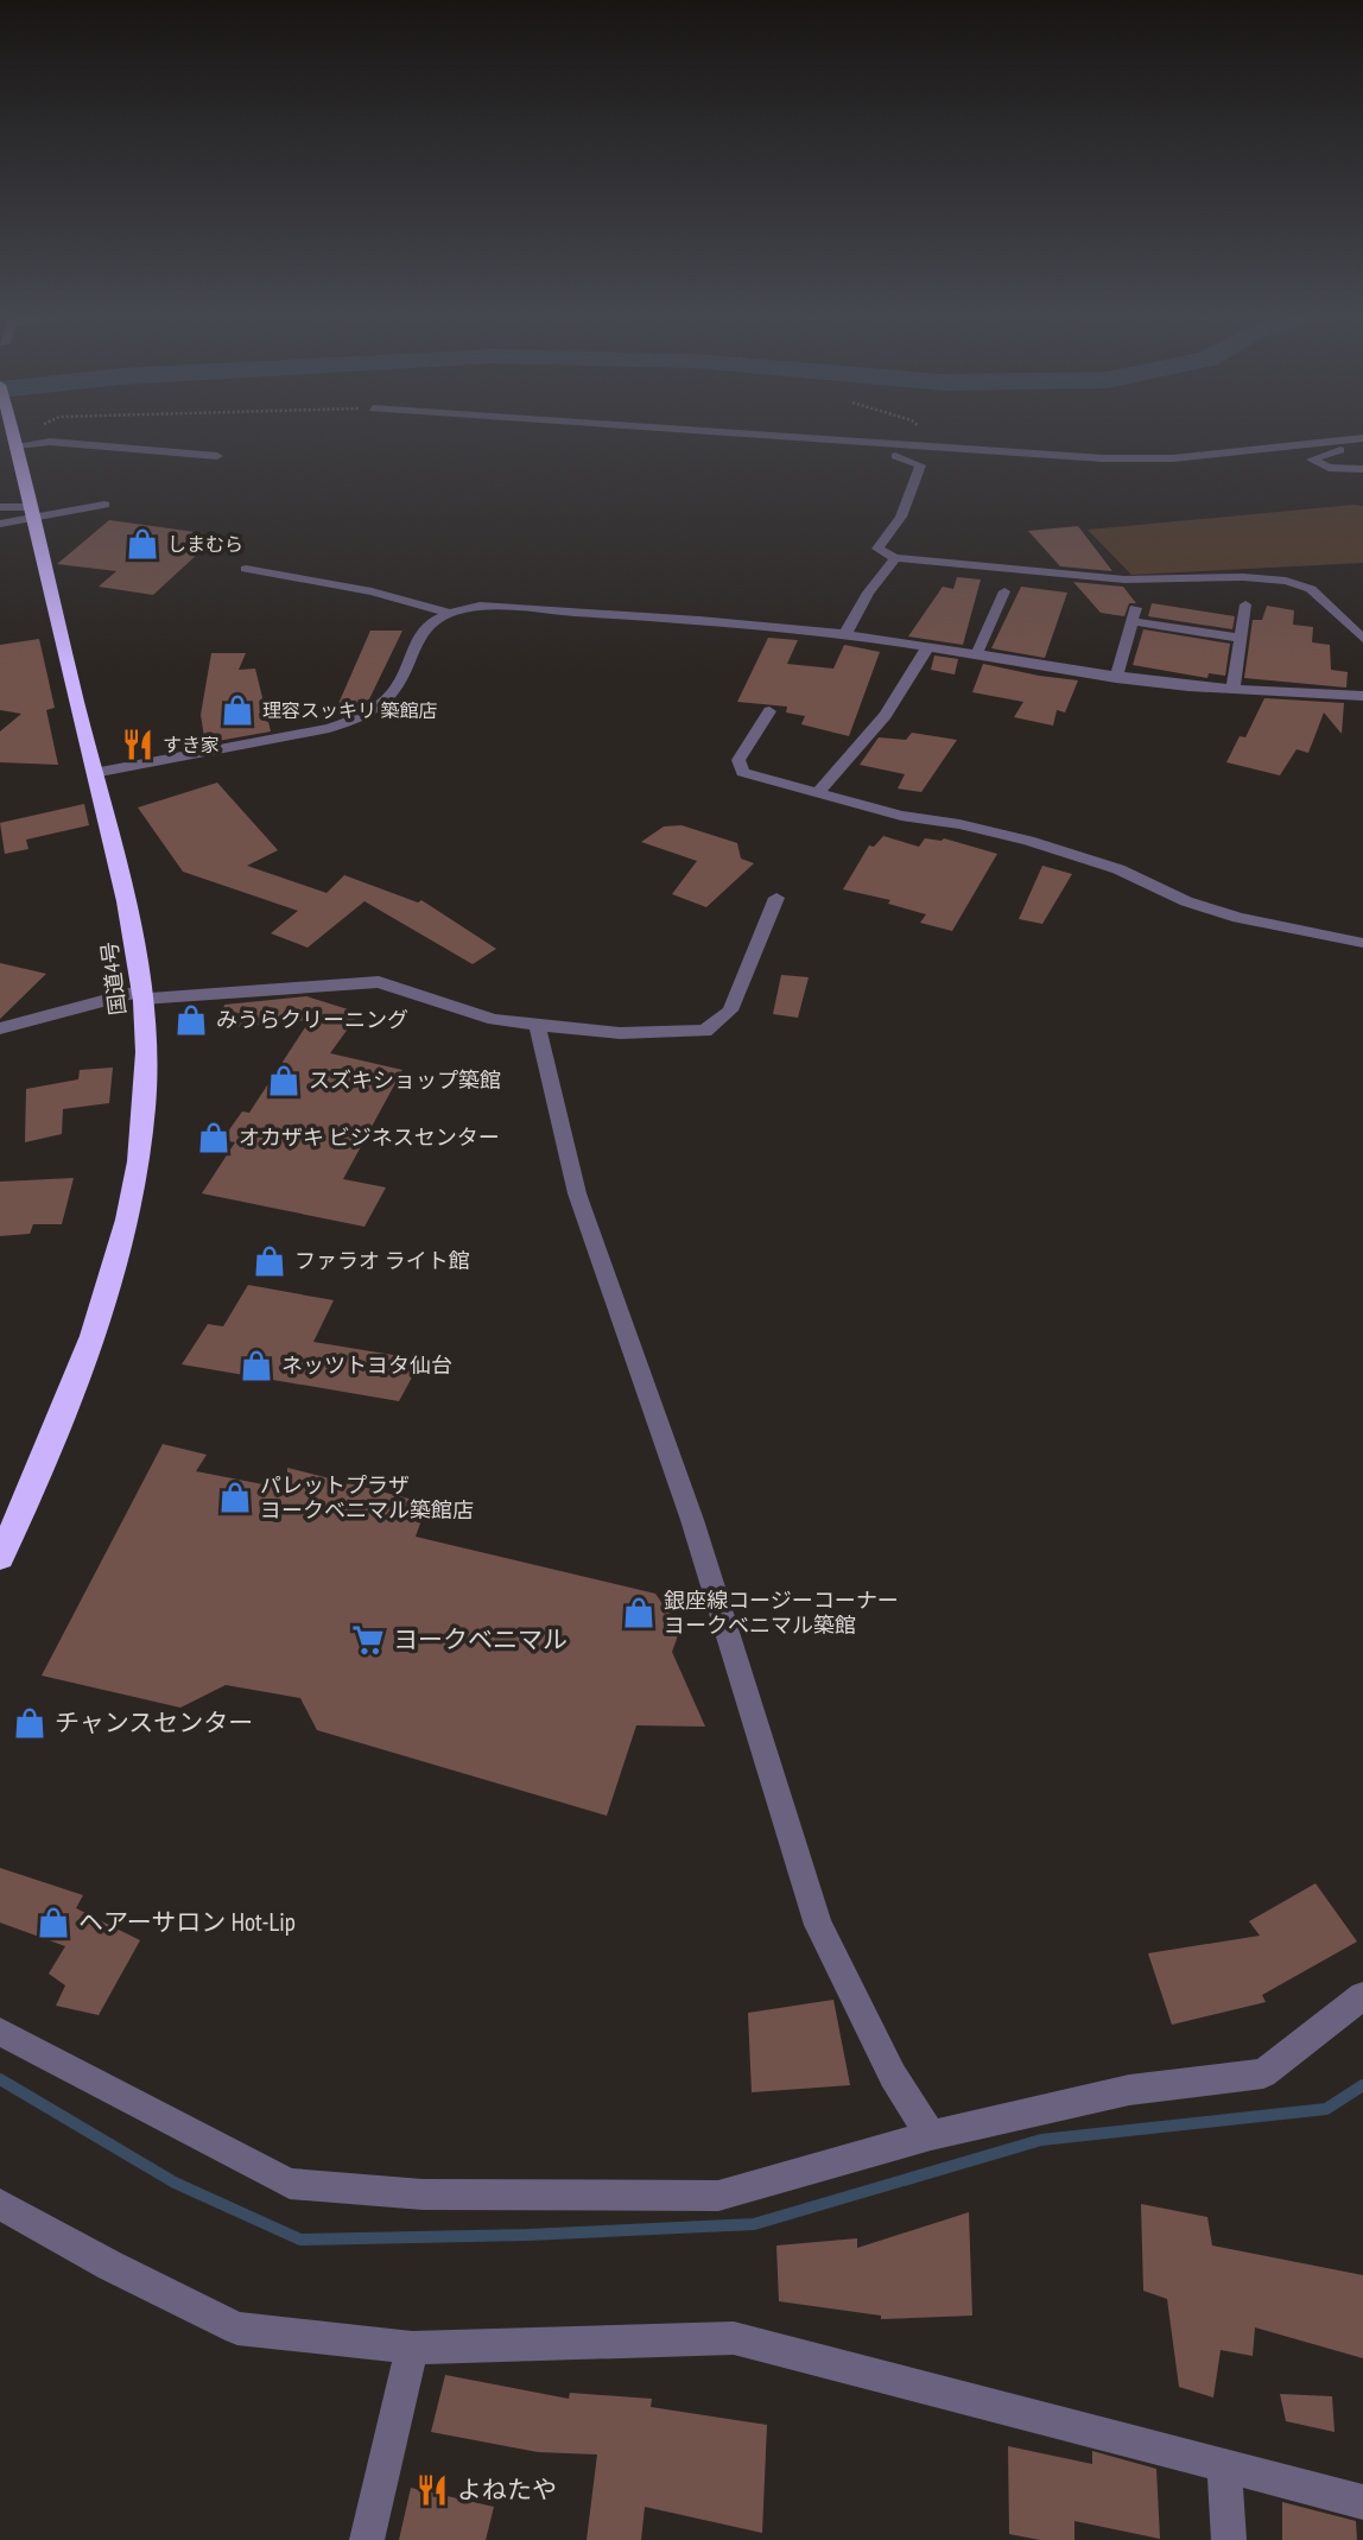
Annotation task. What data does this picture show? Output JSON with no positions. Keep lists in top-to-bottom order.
{
  "streets": {
    "highway": ["国道4号"]
  },
  "places": {
    "shop": [
      "しまむら",
      "理容スッキリ 築館店",
      "みうらクリーニング",
      "スズキショップ築館",
      "オカザキ ビジネスセンター",
      "ファラオ ライト館",
      "ネッツトヨタ仙台",
      "パレットプラザ ヨークベニマル築館店",
      "銀座線コージーコーナー ヨークベニマル築館",
      "チャンスセンター",
      "ヘアーサロン Hot-Lip"
    ],
    "restaurant": ["すき家", "よねたや"],
    "supermarket": ["ヨークベニマル"]
  }
}
